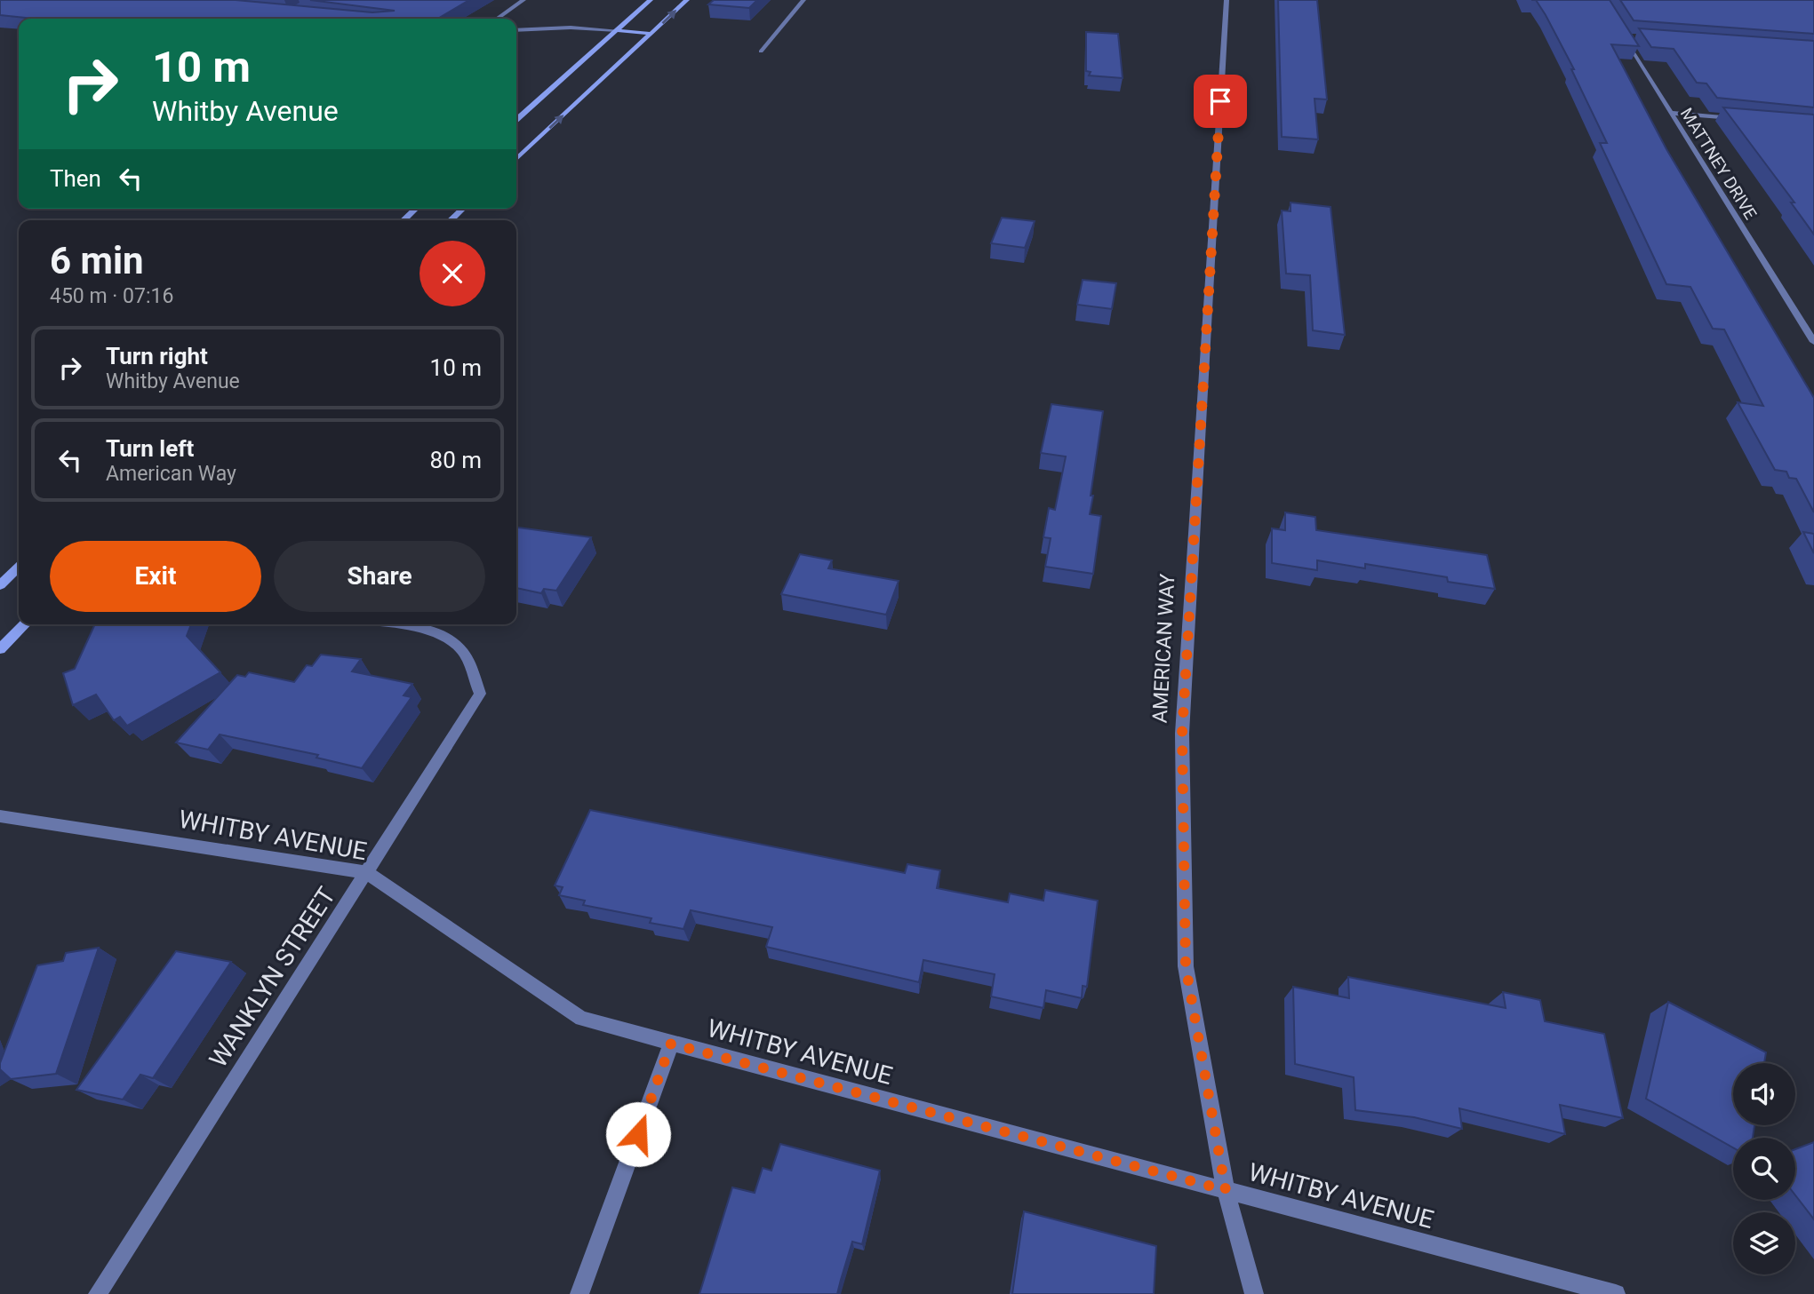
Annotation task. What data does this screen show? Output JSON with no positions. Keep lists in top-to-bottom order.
{
  "streets": {
    "street": [
      "MATTNEY DRIVE",
      "AMERICAN WAY",
      "WHITBY AVENUE",
      "WANKLYN STREET"
    ]
  },
  "crossings": [
    ["AMERICAN WAY", "WHITBY AVENUE"],
    ["WHITBY AVENUE", "WANKLYN STREET"]
  ],
  "page": {
    "turn": ["10 m", "Whitby Avenue"],
    "then": "Then",
    "heading": ["6 min", "450 m · 07:16"],
    "list": [
      {
        "name": "Turn right",
        "note": "Whitby Avenue",
        "value": "10 m"
      },
      {
        "name": "Turn left",
        "note": "American Way",
        "value": "80 m"
      }
    ],
    "buttons": ["Exit", "Share"]
  }
}
